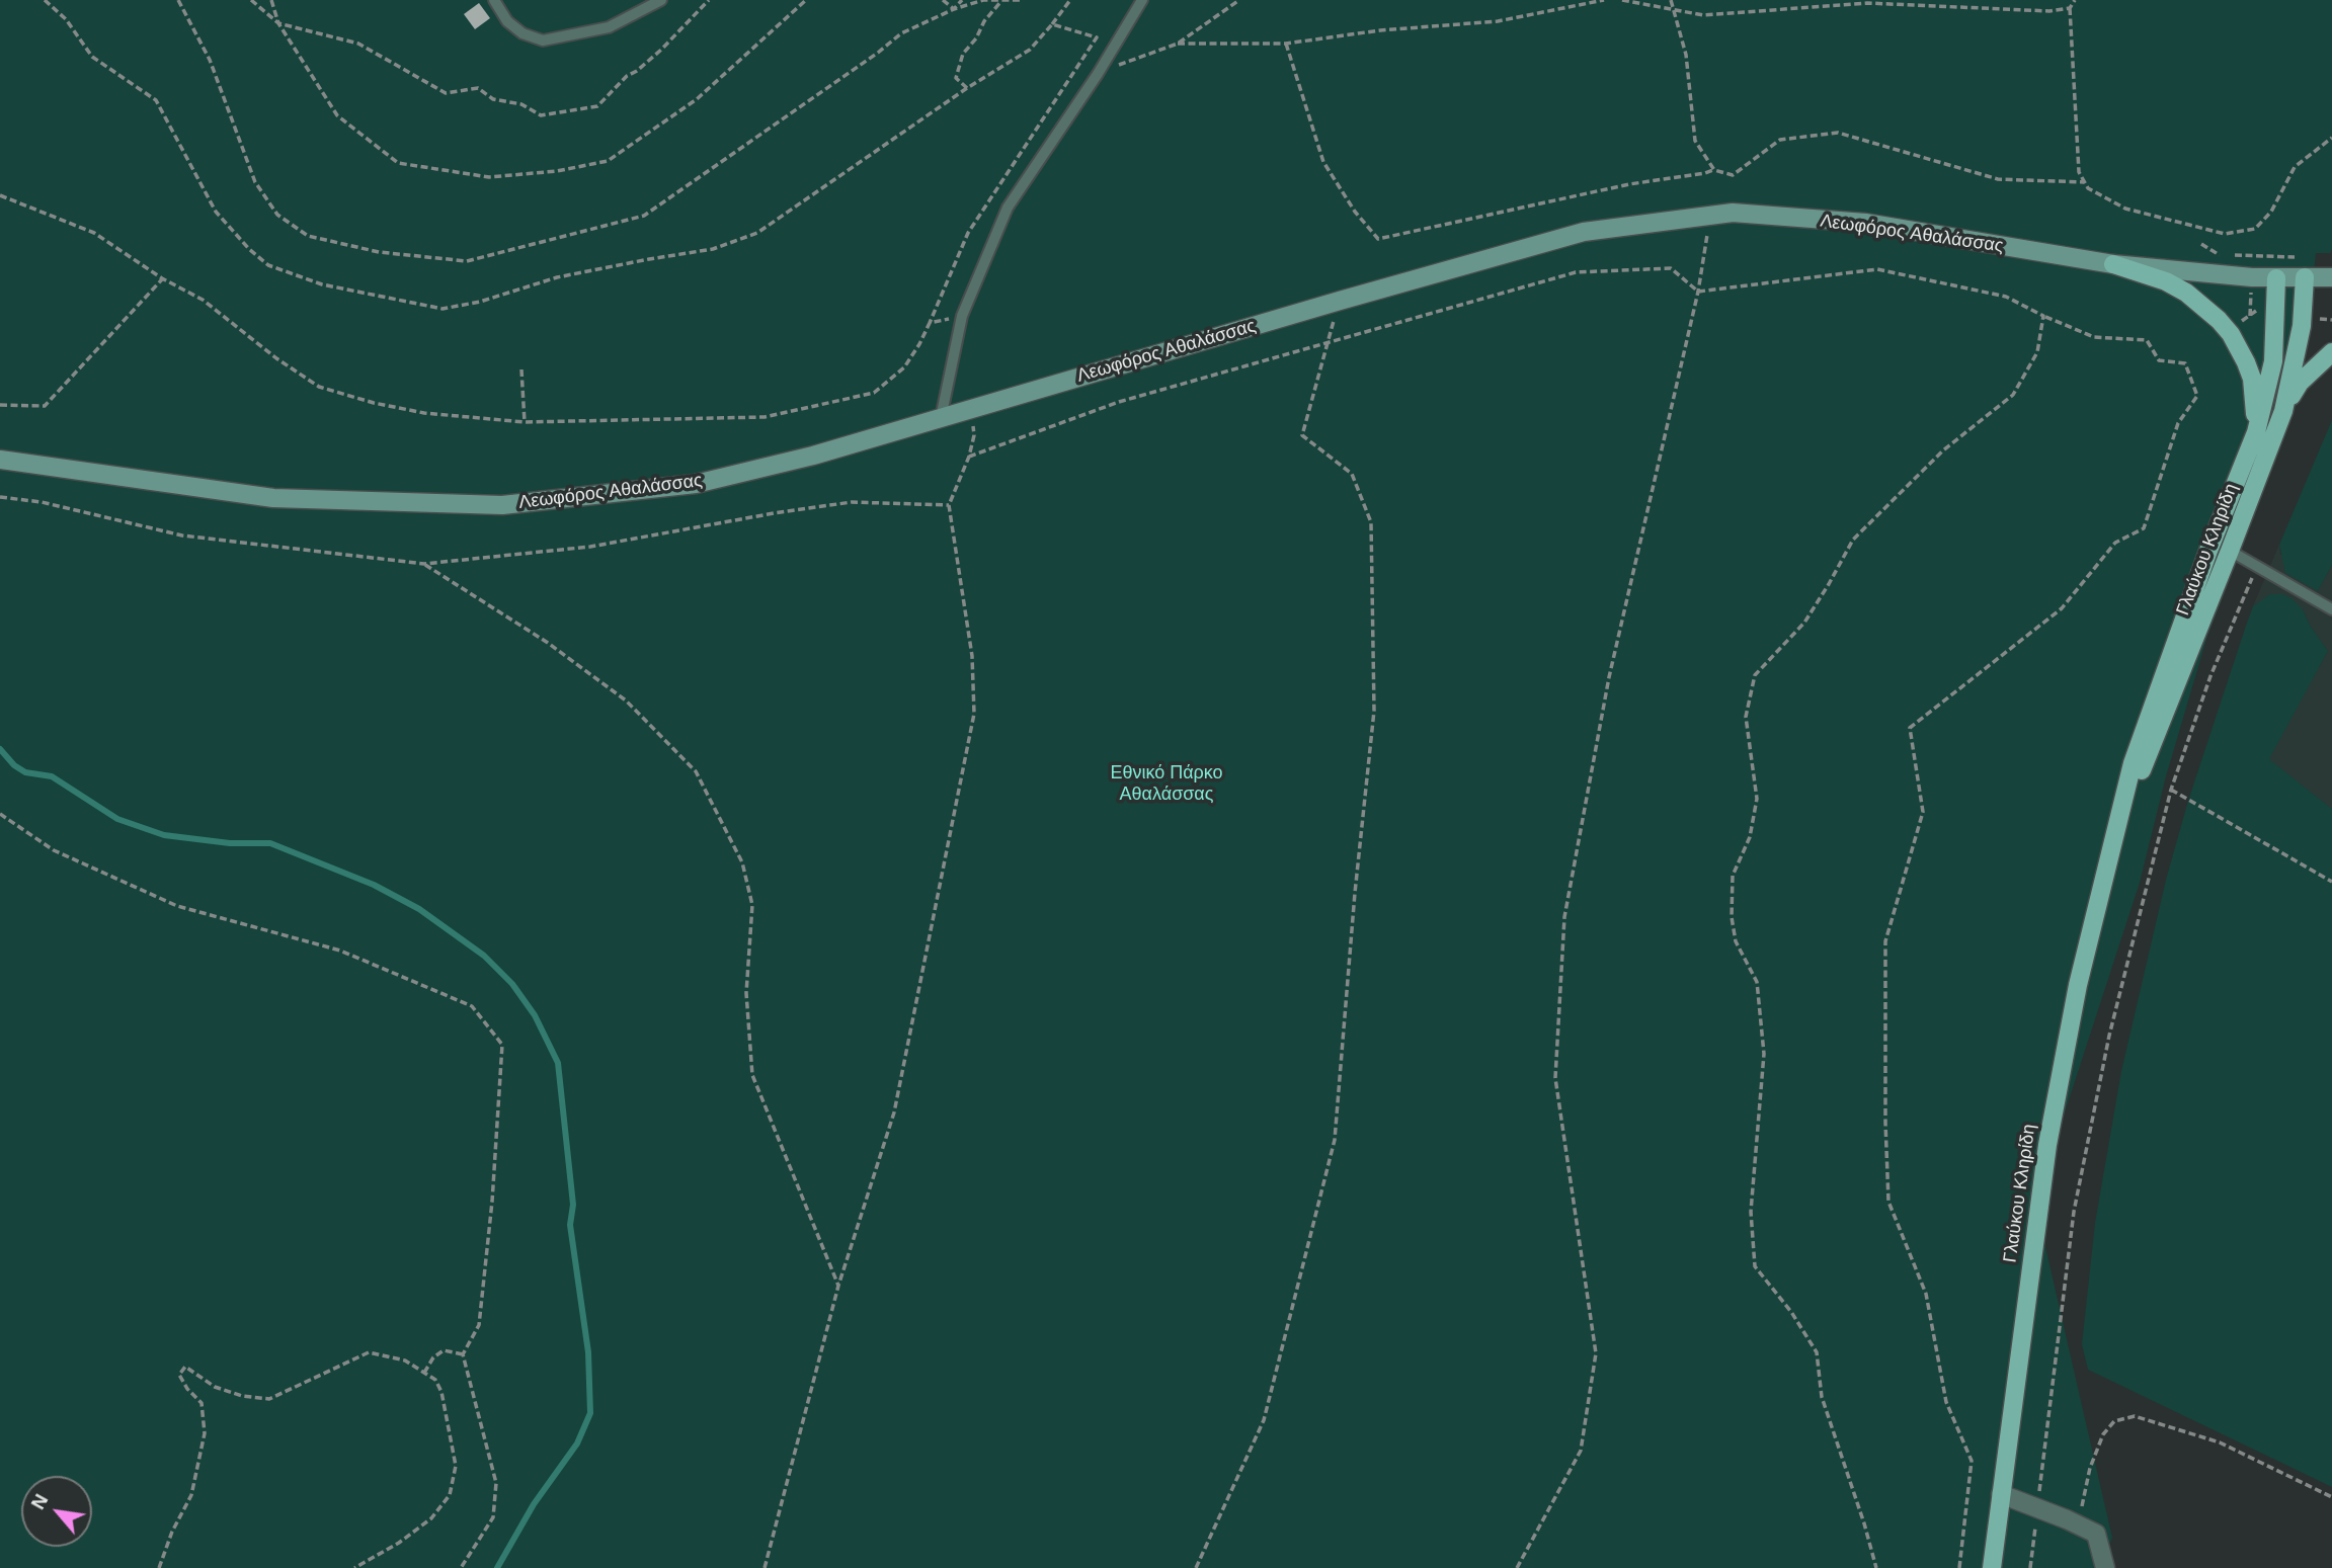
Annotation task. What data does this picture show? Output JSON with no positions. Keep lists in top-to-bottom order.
{
  "streets": {
    "main road": ["Λεωφόρος Αθαλάσσας", "Γλαύκου Κληρίδη"]
  },
  "crossings": [
    ["Λεωφόρος Αθαλάσσας", "Γλαύκου Κληρίδη"]
  ],
  "parks": ["Εθνικό Πάρκο Αθαλάσσας"],
  "north": "top left"
}
